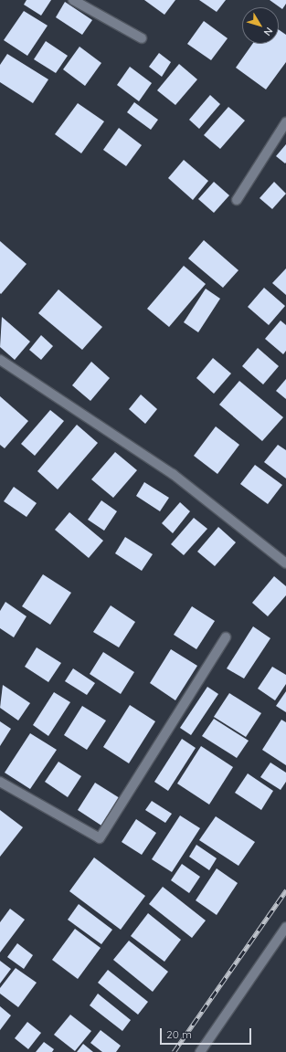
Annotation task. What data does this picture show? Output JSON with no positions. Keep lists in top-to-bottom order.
{
  "scale_bar": "20 m",
  "north": "bottom right"
}
